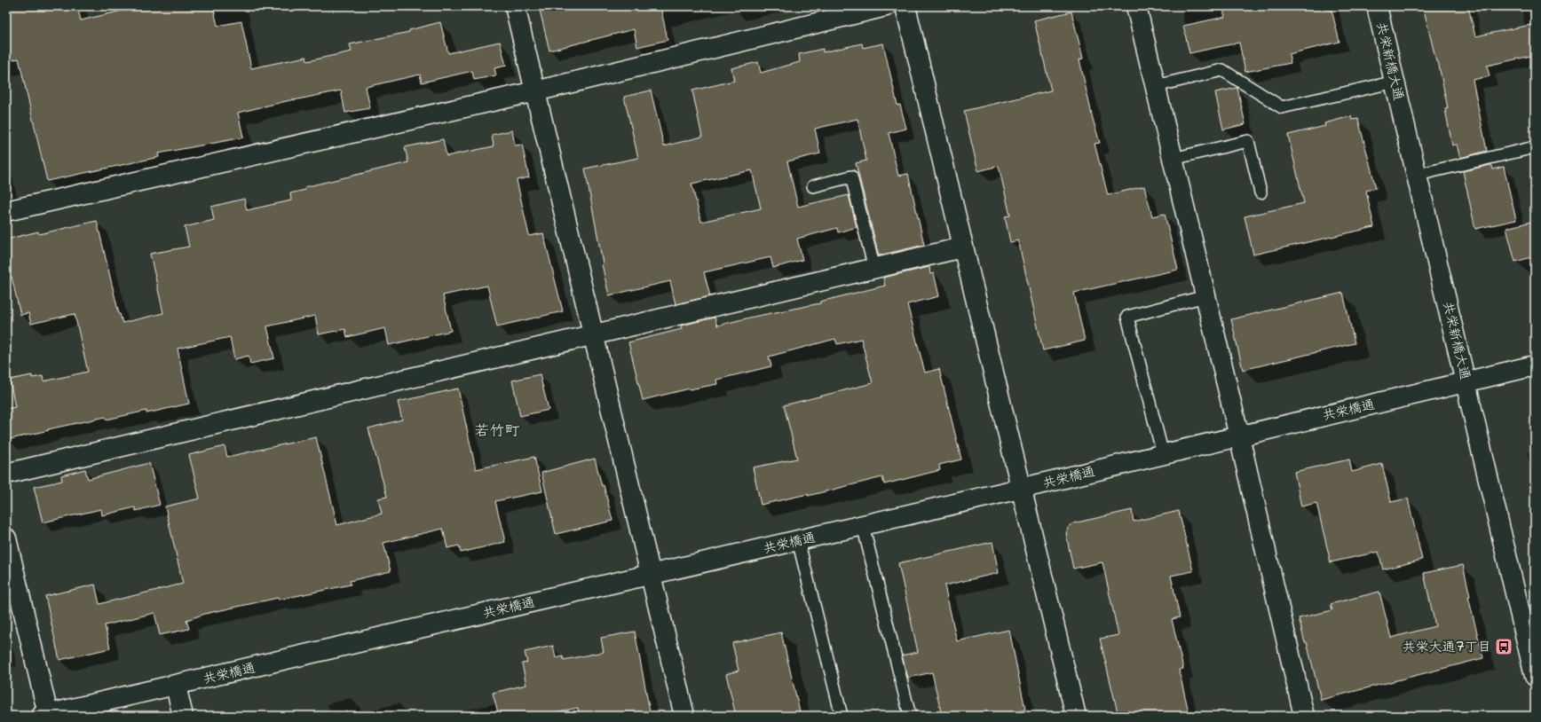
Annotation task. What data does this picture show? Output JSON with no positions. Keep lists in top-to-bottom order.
{
  "streets": {
    "street": ["共栄新橋大通", "共栄橋通"]
  },
  "crossings": [
    ["共栄新橋大通", "共栄橋通"]
  ],
  "districts": ["若竹町"],
  "places": {
    "bus stop": ["共栄大通7丁目"]
  }
}
